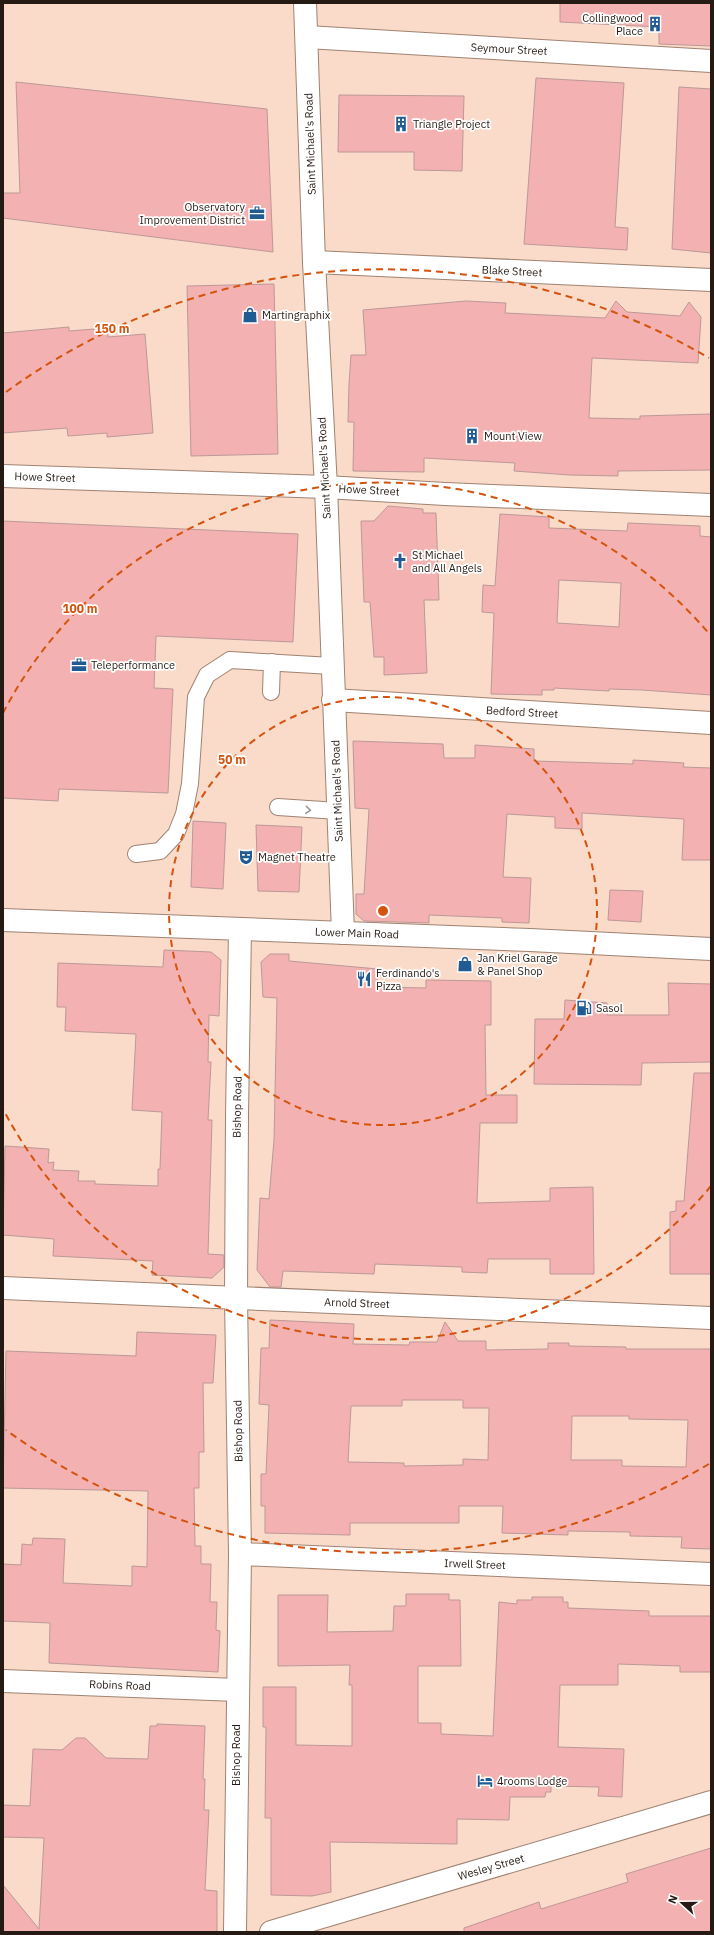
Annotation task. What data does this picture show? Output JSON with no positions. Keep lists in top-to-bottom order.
{
  "streets": {
    "street": [
      "Seymour Street",
      "Saint Michael's Road",
      "Blake Street",
      "Howe Street",
      "Bedford Street",
      "Lower Main Road",
      "Bishop Road",
      "Arnold Street",
      "Irwell Street",
      "Robins Road",
      "Wesley Street"
    ]
  },
  "crossings": [
    ["Seymour Street", "Saint Michael's Road"],
    ["Saint Michael's Road", "Blake Street"],
    ["Saint Michael's Road", "Howe Street"],
    ["Saint Michael's Road", "Bedford Street"],
    ["Saint Michael's Road", "Lower Main Road"],
    ["Lower Main Road", "Bishop Road"],
    ["Bishop Road", "Arnold Street"],
    ["Bishop Road", "Irwell Street"],
    ["Bishop Road", "Robins Road"]
  ],
  "places": {
    "building": ["Collingwood Place", "Triangle Project", "Mount View"],
    "office": ["Observatory Improvement District", "Teleperformance"],
    "shop": ["Martingraphix", "Jan Kriel Garage & Panel Shop"],
    "church": ["St Michael and All Angels"],
    "theatre": ["Magnet Theatre"],
    "restaurant": ["Ferdinando's Pizza"],
    "fuel station": ["Sasol"],
    "hotel": ["4rooms Lodge"]
  },
  "north": "left",
  "rings": ["150 m", "100 m", "50 m"]
}
